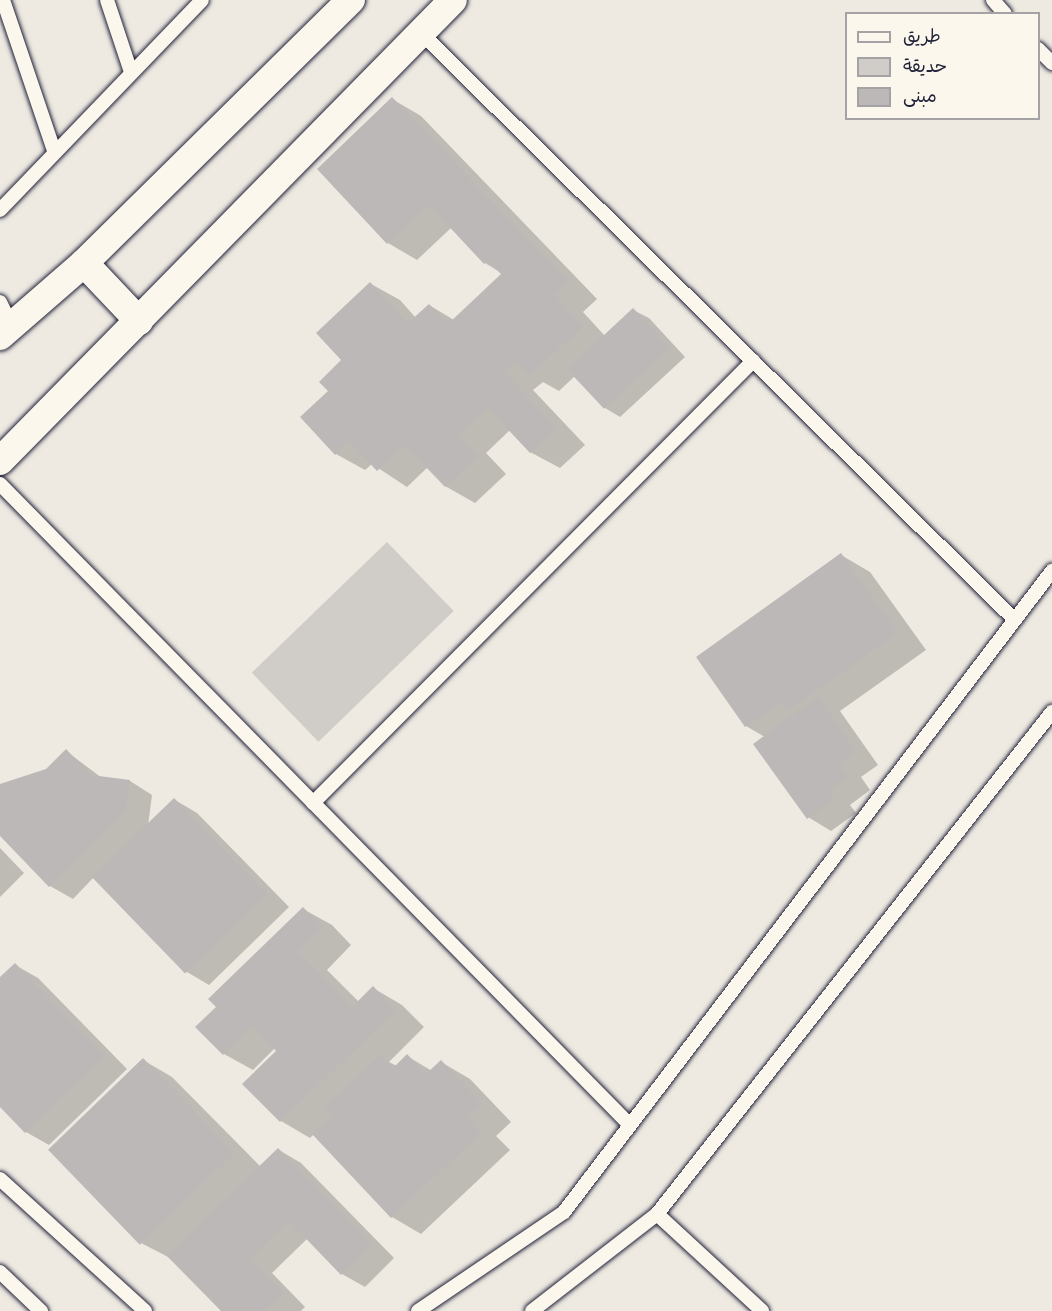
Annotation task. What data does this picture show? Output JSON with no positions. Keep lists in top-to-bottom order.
{
  "legend": ["طريق", "حديقة", "مبنى"]
}
